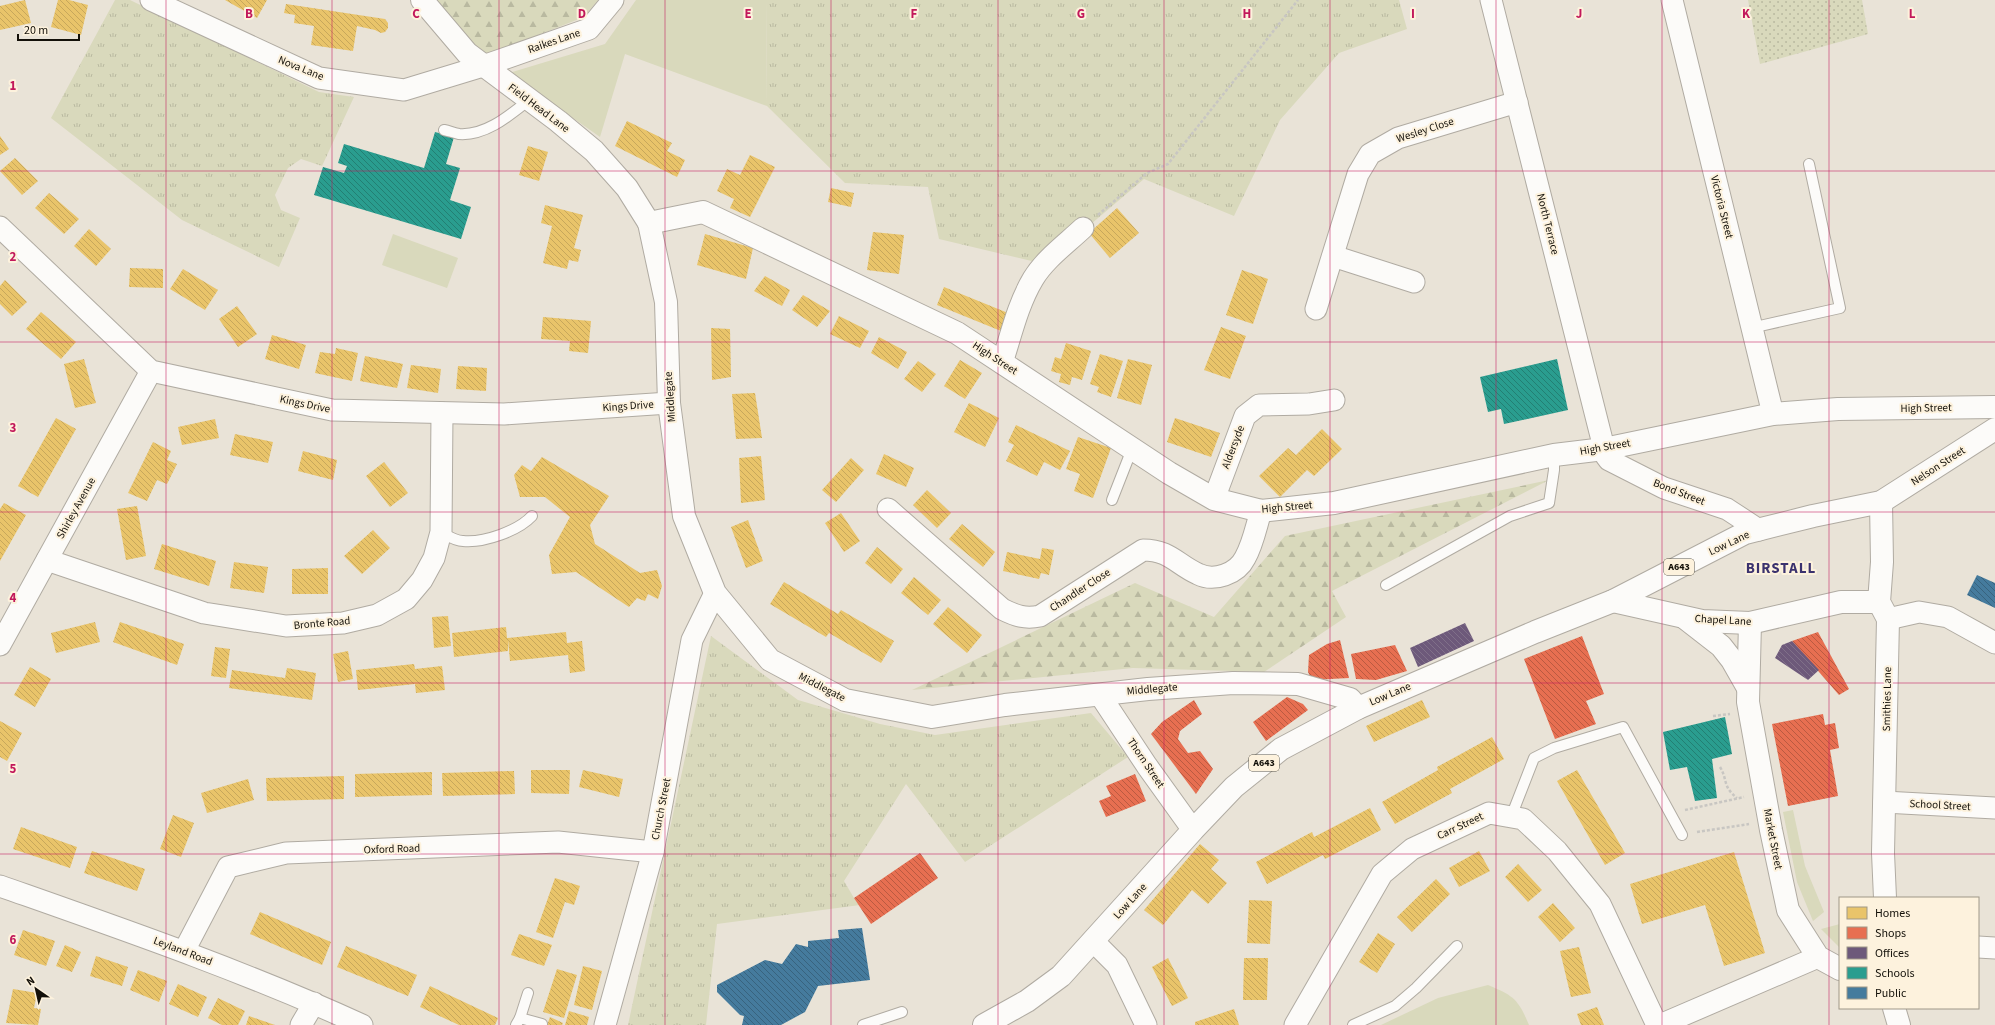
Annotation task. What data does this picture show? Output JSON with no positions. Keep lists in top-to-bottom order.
{
  "streets": {
    "main road": [
      "Field Head Lane",
      "High Street",
      "Middlegate",
      "Nelson Street",
      "Low Lane",
      "A643",
      "Chapel Lane",
      "Smithies Lane",
      "Market Street"
    ],
    "street": [
      "Raikes Lane",
      "Nova Lane",
      "Wesley Close",
      "Victoria Street",
      "North Terrace",
      "Kings Drive",
      "Aldersyde",
      "Bond Street",
      "Shirley Avenue",
      "Chandler Close",
      "Bronte Road",
      "Thorn Street",
      "School Street",
      "Church Street",
      "Carr Street",
      "Oxford Road",
      "Leyland Road"
    ]
  },
  "crossings": [
    ["Raikes Lane", "Nova Lane"],
    ["Raikes Lane", "Field Head Lane"],
    ["Nova Lane", "Field Head Lane"],
    ["Field Head Lane", "High Street"],
    ["Field Head Lane", "Middlegate"],
    ["Wesley Close", "North Terrace"],
    ["Victoria Street", "High Street"],
    ["North Terrace", "High Street"],
    ["North Terrace", "Bond Street"],
    ["High Street", "Middlegate"],
    ["High Street", "Aldersyde"],
    ["High Street", "Bond Street"],
    ["High Street", "Chandler Close"],
    ["Middlegate", "Kings Drive"],
    ["Middlegate", "Low Lane"],
    ["Middlegate", "Thorn Street"],
    ["Middlegate", "Church Street"],
    ["Kings Drive", "Shirley Avenue"],
    ["Kings Drive", "Bronte Road"],
    ["Nelson Street", "Low Lane"],
    ["Nelson Street", "Smithies Lane"],
    ["Bond Street", "Low Lane"],
    ["Shirley Avenue", "Bronte Road"],
    ["Low Lane", "Chapel Lane"],
    ["Low Lane", "Smithies Lane"],
    ["Low Lane", "Thorn Street"],
    ["Chapel Lane", "Smithies Lane"],
    ["Chapel Lane", "Market Street"],
    ["Smithies Lane", "School Street"],
    ["Church Street", "Oxford Road"],
    ["Oxford Road", "Leyland Road"]
  ],
  "districts": ["BIRSTALL"],
  "legend": [
    "Homes",
    "Shops",
    "Offices",
    "Schools",
    "Public"
  ],
  "scale_bar": "20 m",
  "north": "top left",
  "grid": {
    "columns": [
      "B",
      "C",
      "D",
      "E",
      "F",
      "G",
      "H",
      "I",
      "J",
      "K",
      "L"
    ],
    "rows": [
      "1",
      "2",
      "3",
      "4",
      "5",
      "6"
    ]
  }
}
